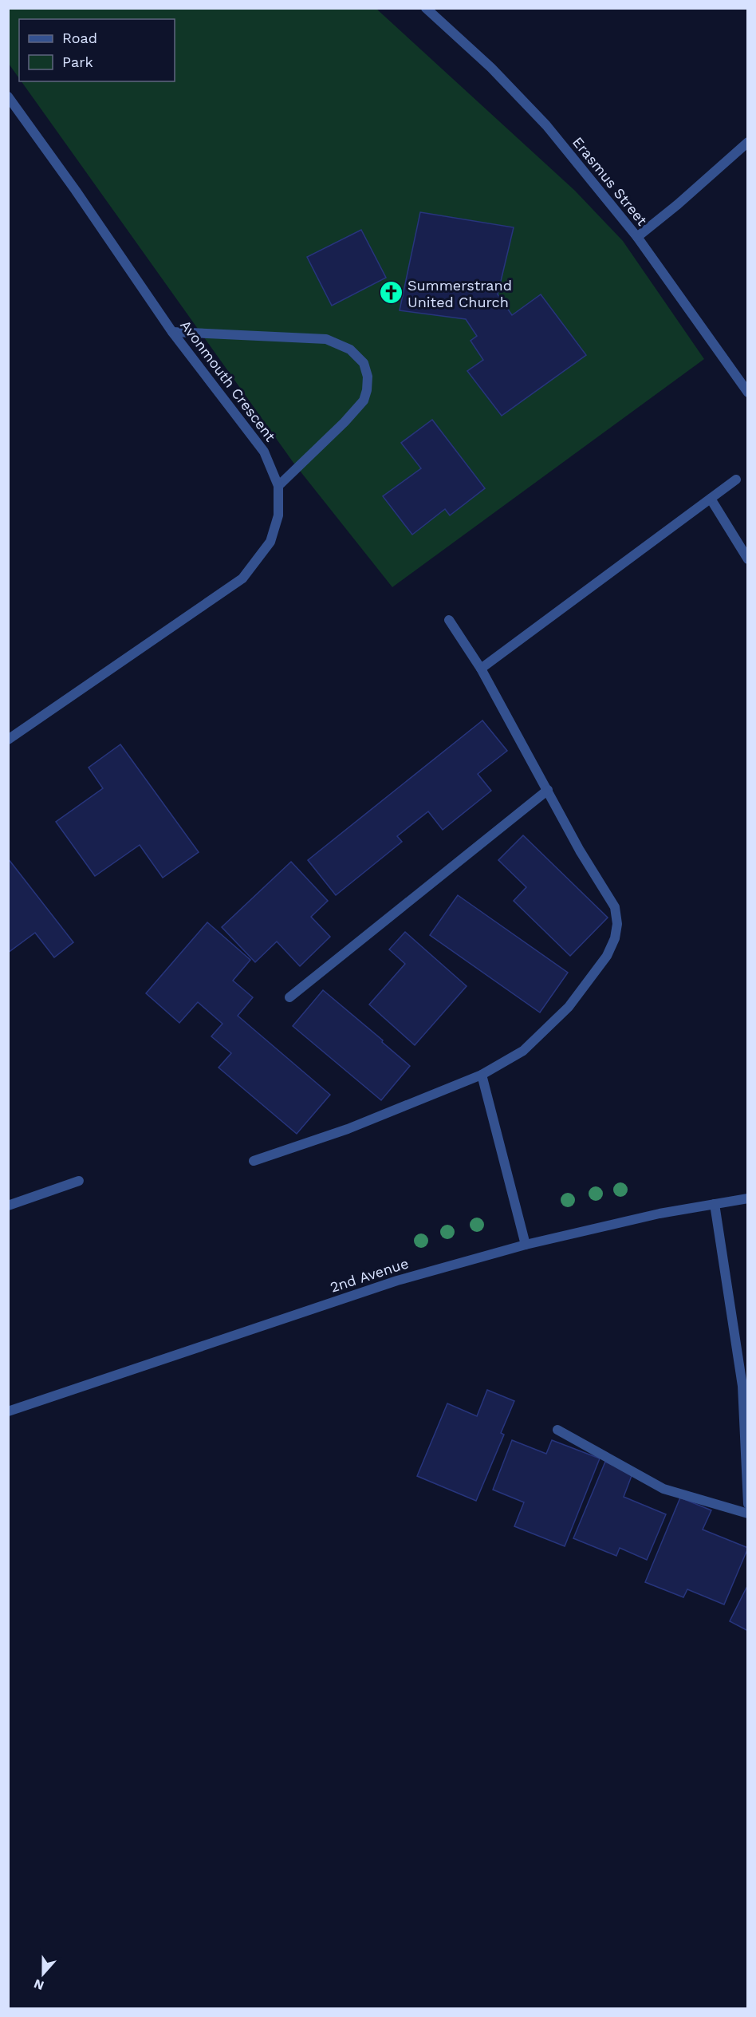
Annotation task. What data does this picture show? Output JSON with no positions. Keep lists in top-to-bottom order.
{
  "streets": {
    "street": ["Erasmus Street", "Avonmouth Crescent", "2nd Avenue"]
  },
  "places": {
    "church": ["Summerstrand United Church"]
  },
  "legend": ["Road", "Park"],
  "north": "bottom"
}
